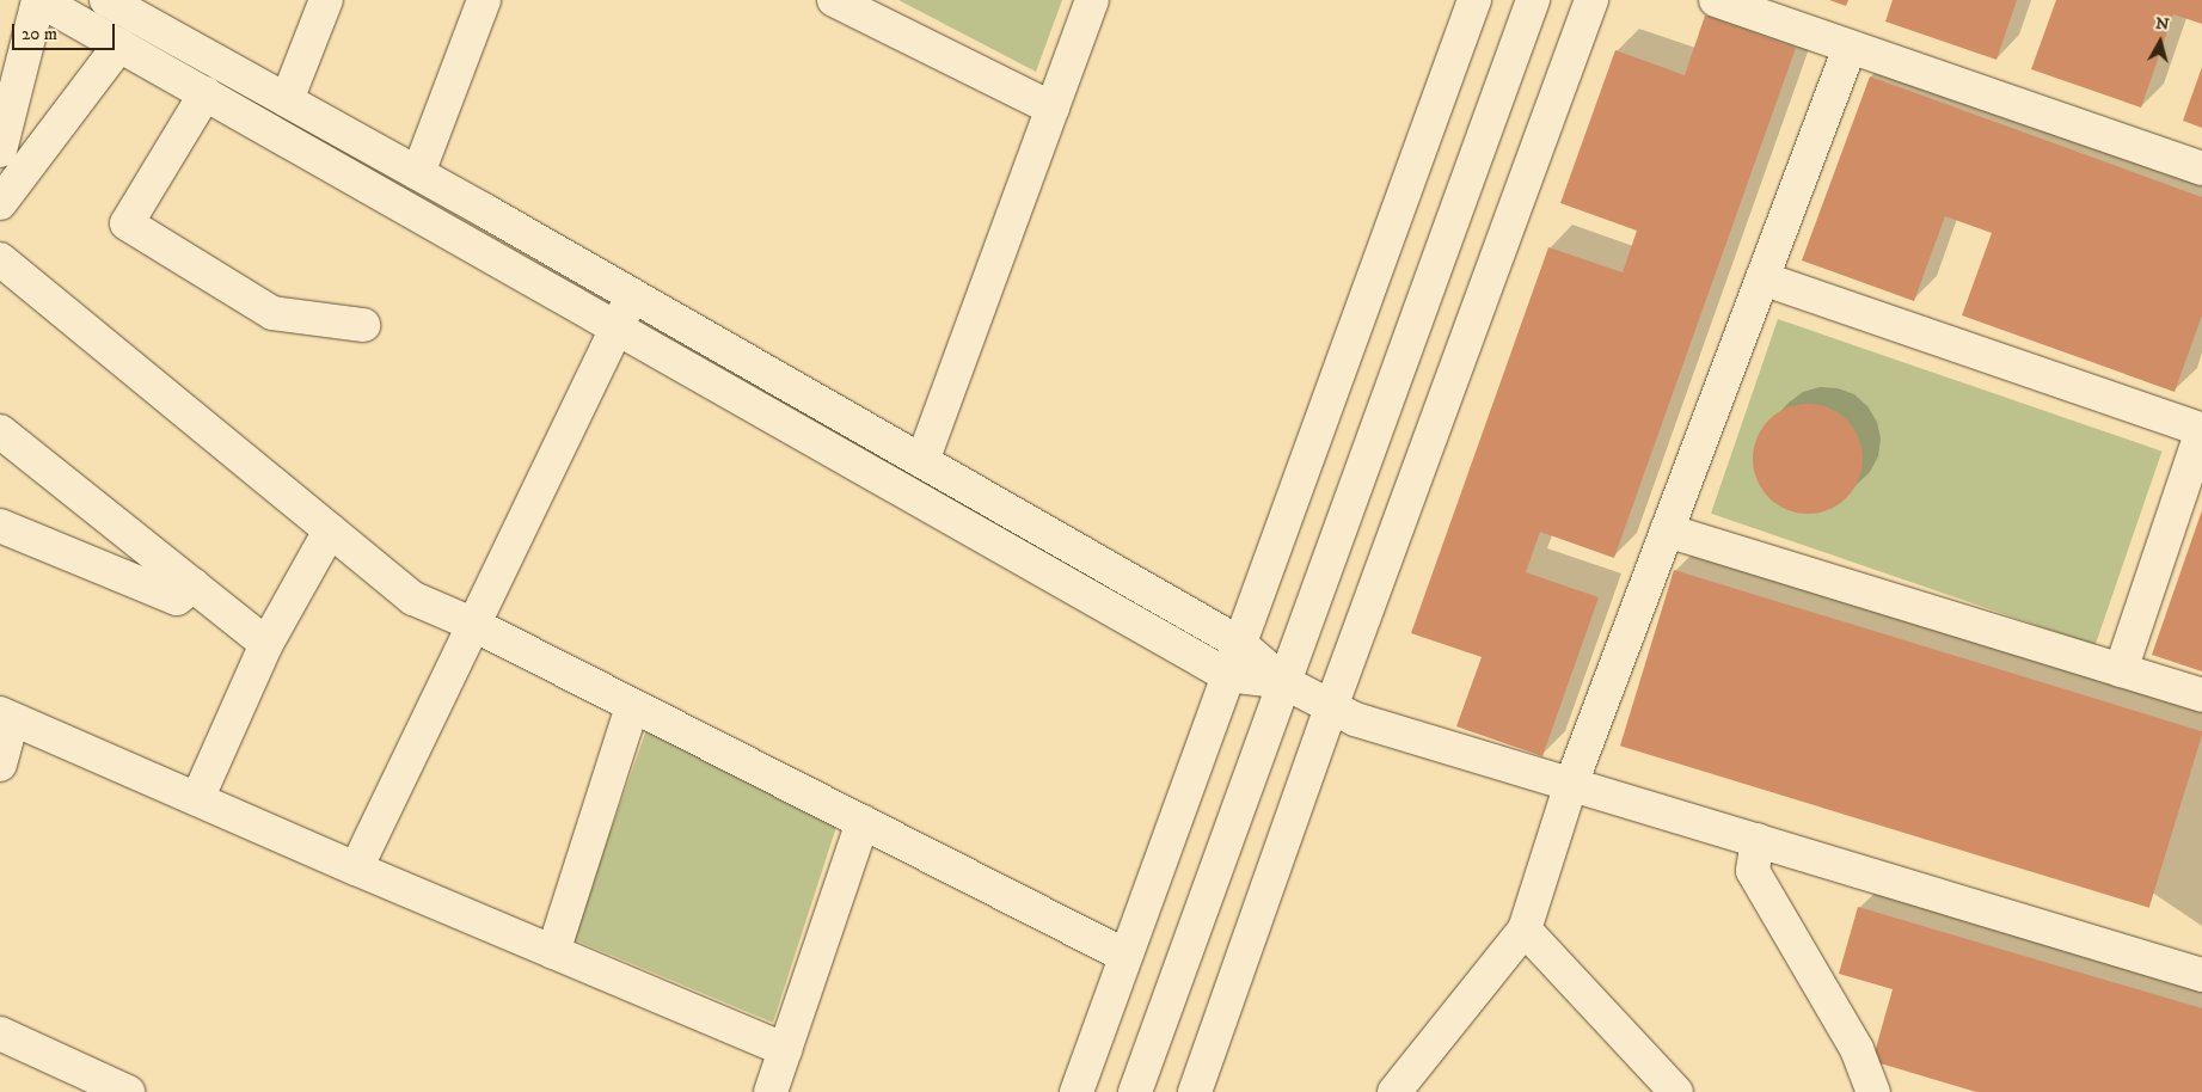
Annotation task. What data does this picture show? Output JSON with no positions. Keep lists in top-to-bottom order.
{
  "scale_bar": "20 m",
  "north": "top"
}
